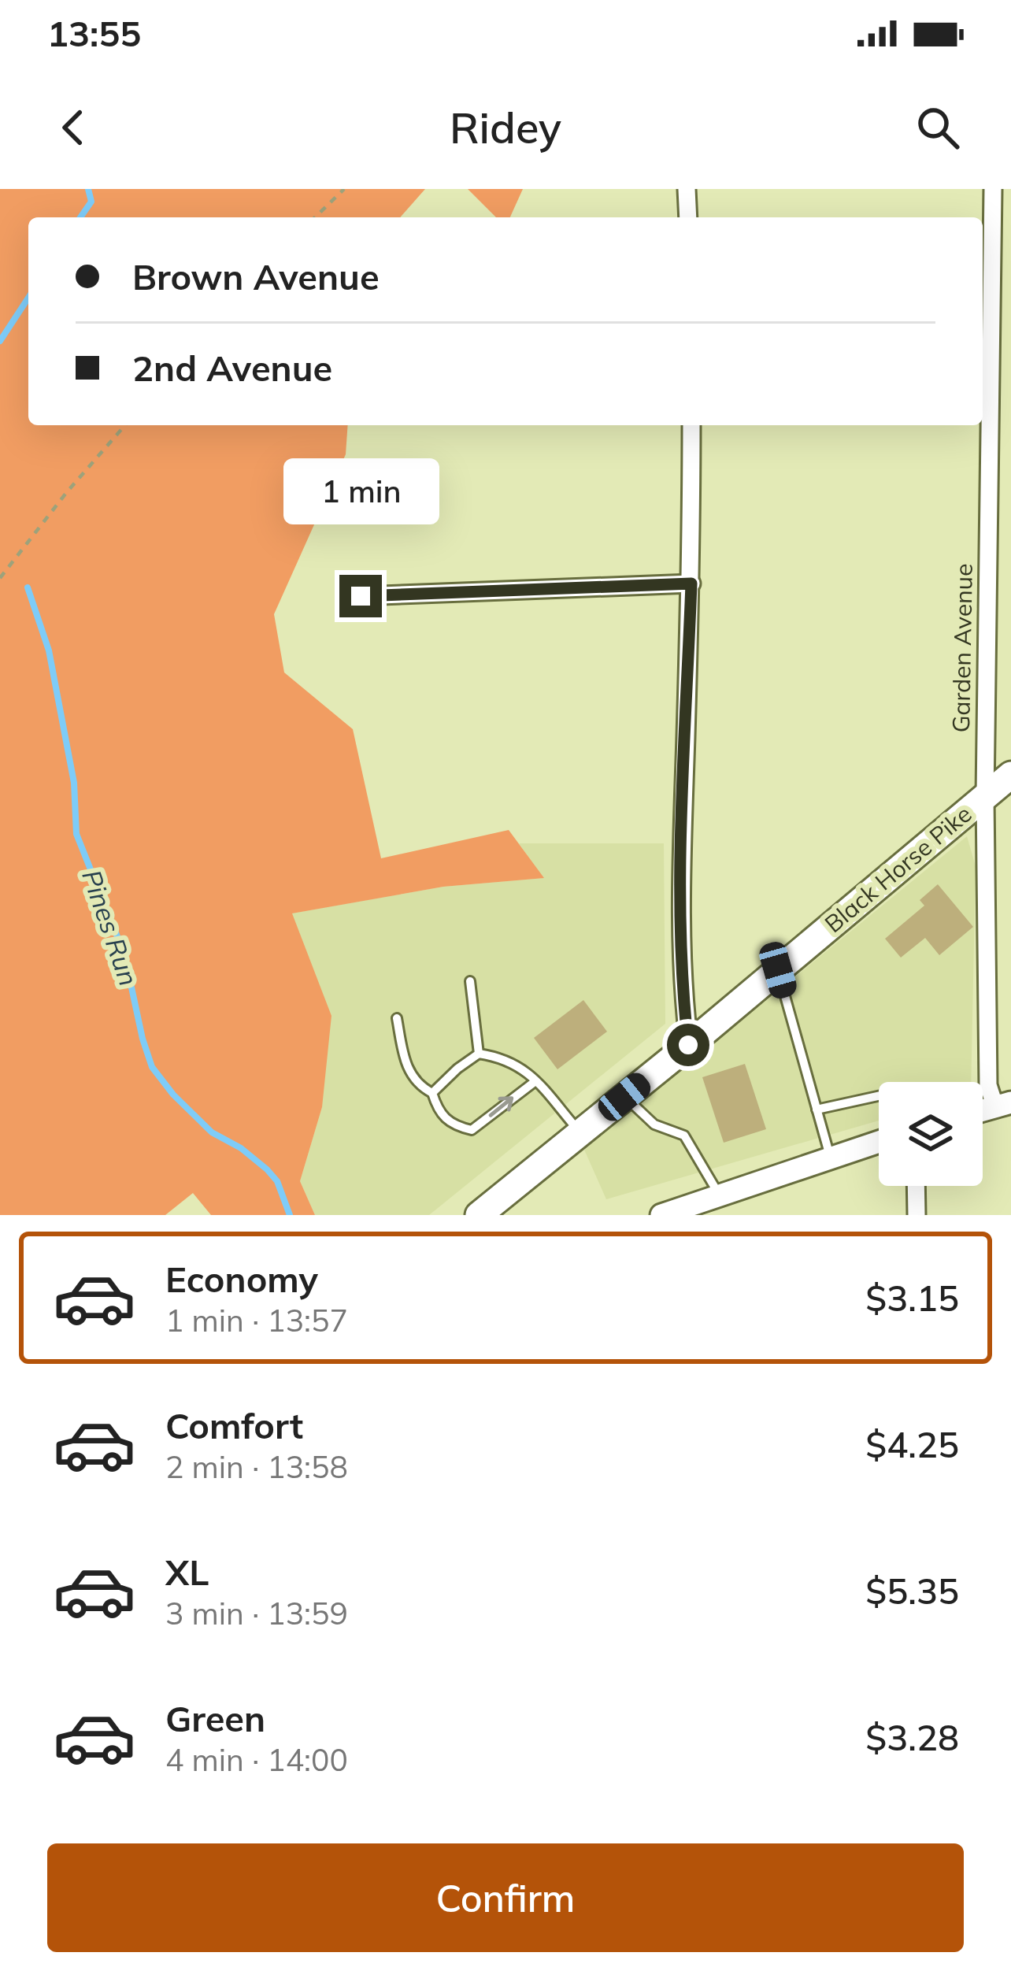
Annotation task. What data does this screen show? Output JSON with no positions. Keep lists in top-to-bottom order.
{
  "streets": {
    "main road": ["Black Horse Pike"],
    "street": ["Garden Avenue"]
  },
  "crossings": [
    ["Garden Avenue", "Black Horse Pike"]
  ],
  "water": ["Pines Run"],
  "page": {
    "status": "13:55",
    "header": "Ridey",
    "banner": ["Brown Avenue", "2nd Avenue"],
    "bubble": "1 min",
    "list": [
      {
        "name": "Economy",
        "note": "1 min · 13:57",
        "value": "$3.15"
      },
      {
        "name": "Comfort",
        "note": "2 min · 13:58",
        "value": "$4.25"
      },
      {
        "name": "XL",
        "note": "3 min · 13:59",
        "value": "$5.35"
      },
      {
        "name": "Green",
        "note": "4 min · 14:00",
        "value": "$3.28"
      }
    ],
    "buttons": "Confirm"
  }
}
